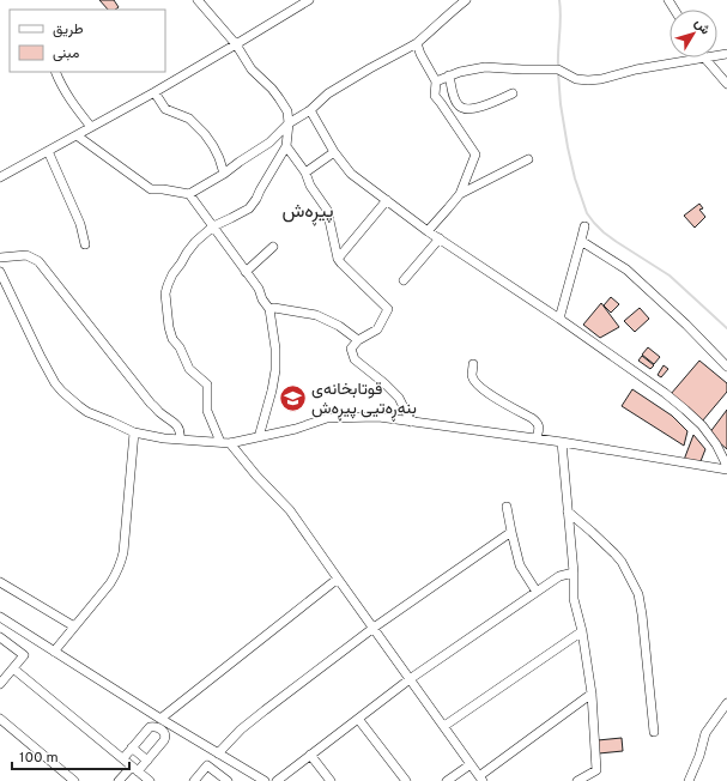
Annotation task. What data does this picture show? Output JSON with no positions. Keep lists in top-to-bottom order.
{
  "districts": ["پیڕەش"],
  "places": {
    "school or university": ["قوتابخانەی بنەڕەتیی پیڕەش"]
  },
  "legend": ["طريق", "مبنى"],
  "scale_bar": "100 m",
  "north": "top right"
}
